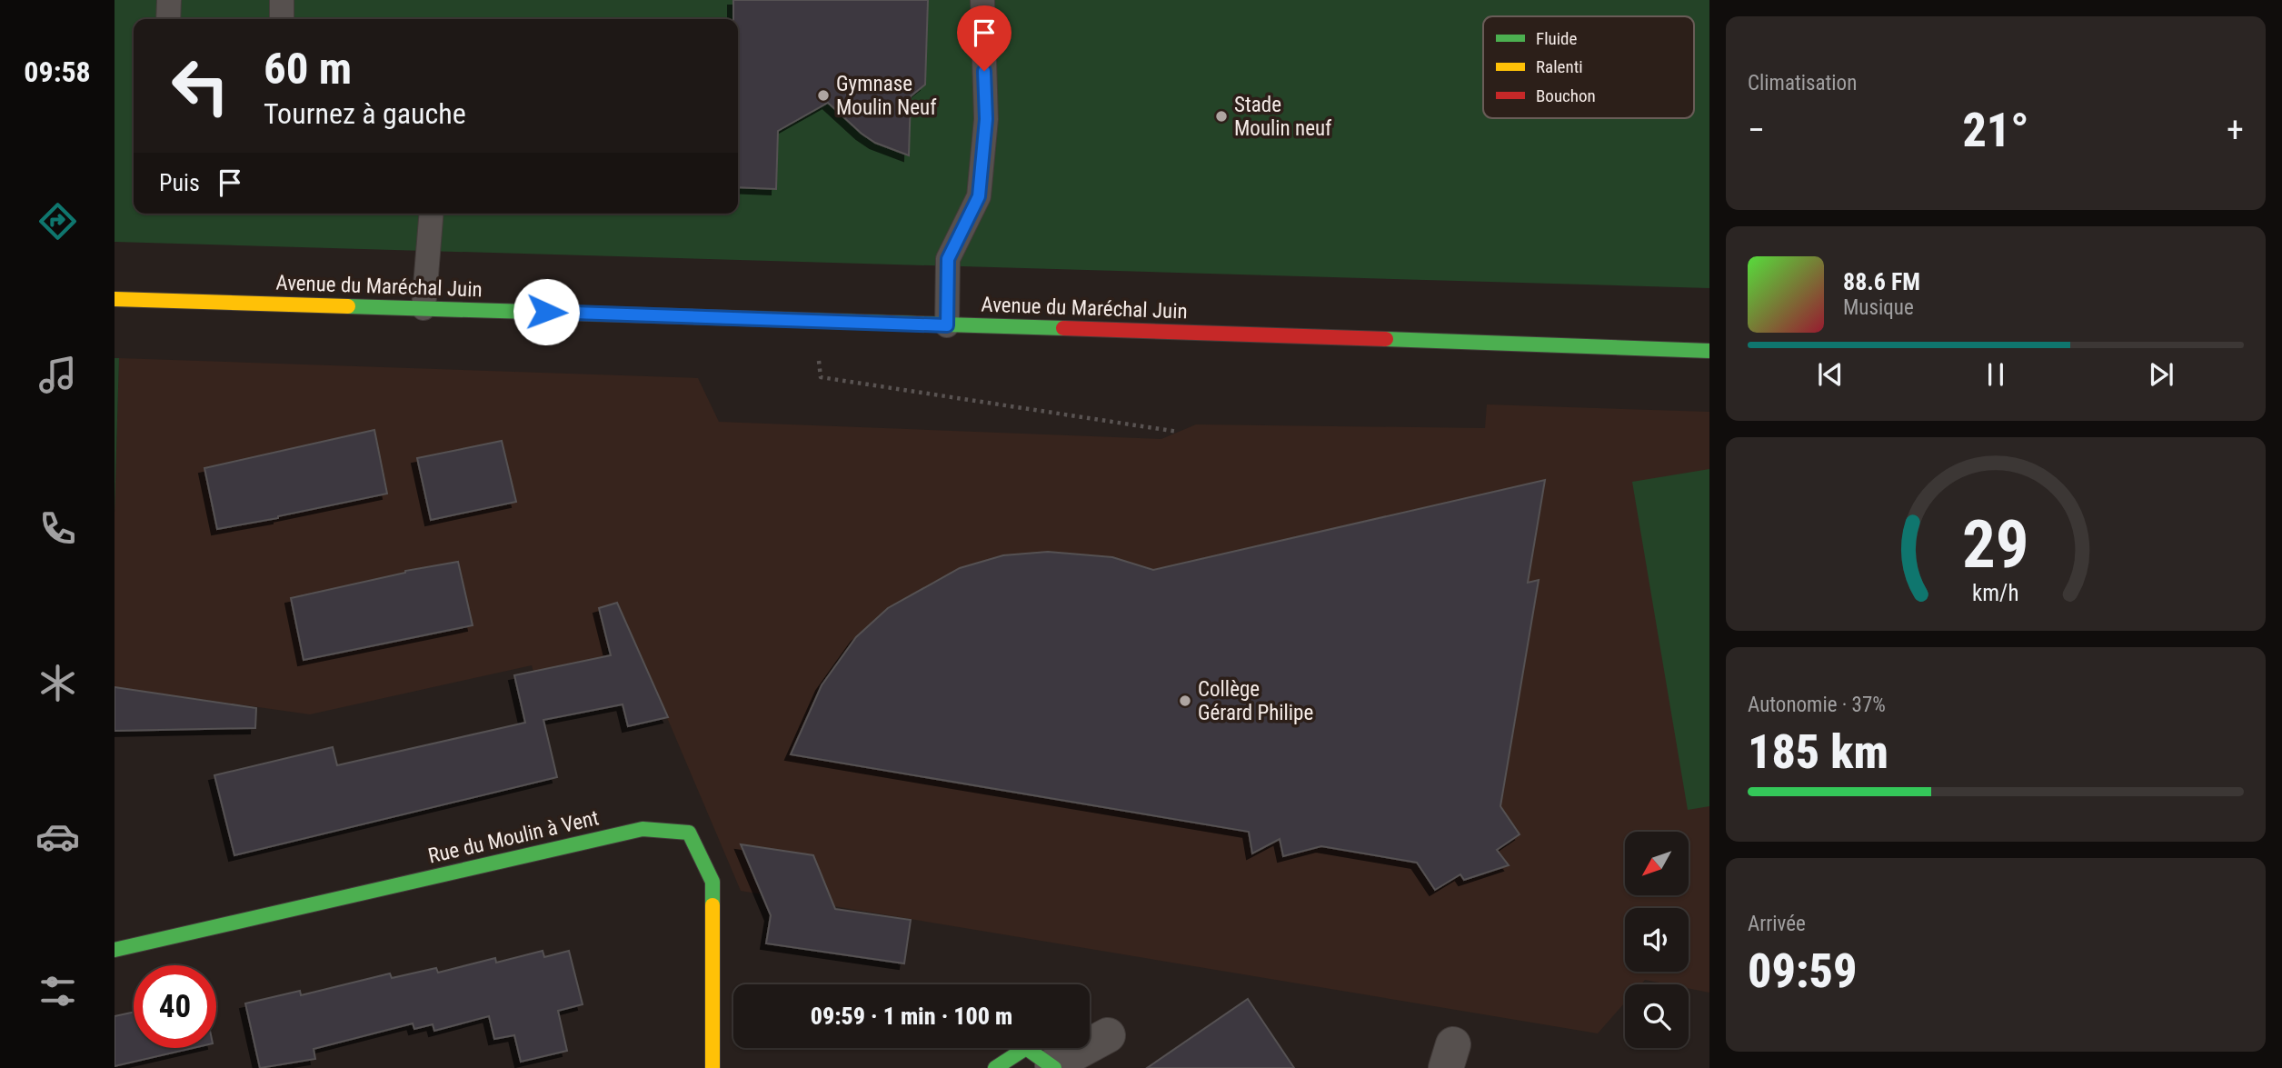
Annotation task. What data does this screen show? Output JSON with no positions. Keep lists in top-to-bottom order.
{
  "streets": {
    "street": ["Avenue du Maréchal Juin", "Rue du Moulin à Vent"]
  },
  "places": ["Gymnase Moulin Neuf", "Stade Moulin neuf", "Collège Gérard Philipe"],
  "legend": ["Fluide", "Ralenti", "Bouchon"],
  "north": "bottom left",
  "page": {
    "tabs": "09:58",
    "tile": [
      "Climatisation",
      ["Autonomie · 37%", "185 km"],
      ["Arrivée", "09:59"]
    ],
    "turn": ["60 m", "Tournez à gauche"],
    "heat": ["−", "21°", "+"],
    "then": "Puis",
    "song": ["88.6 FM", "Musique"],
    "limit": "40",
    "trip": "09:59 · 1 min · 100 m",
    "gauge": ["29", "km/h"]
  }
}
